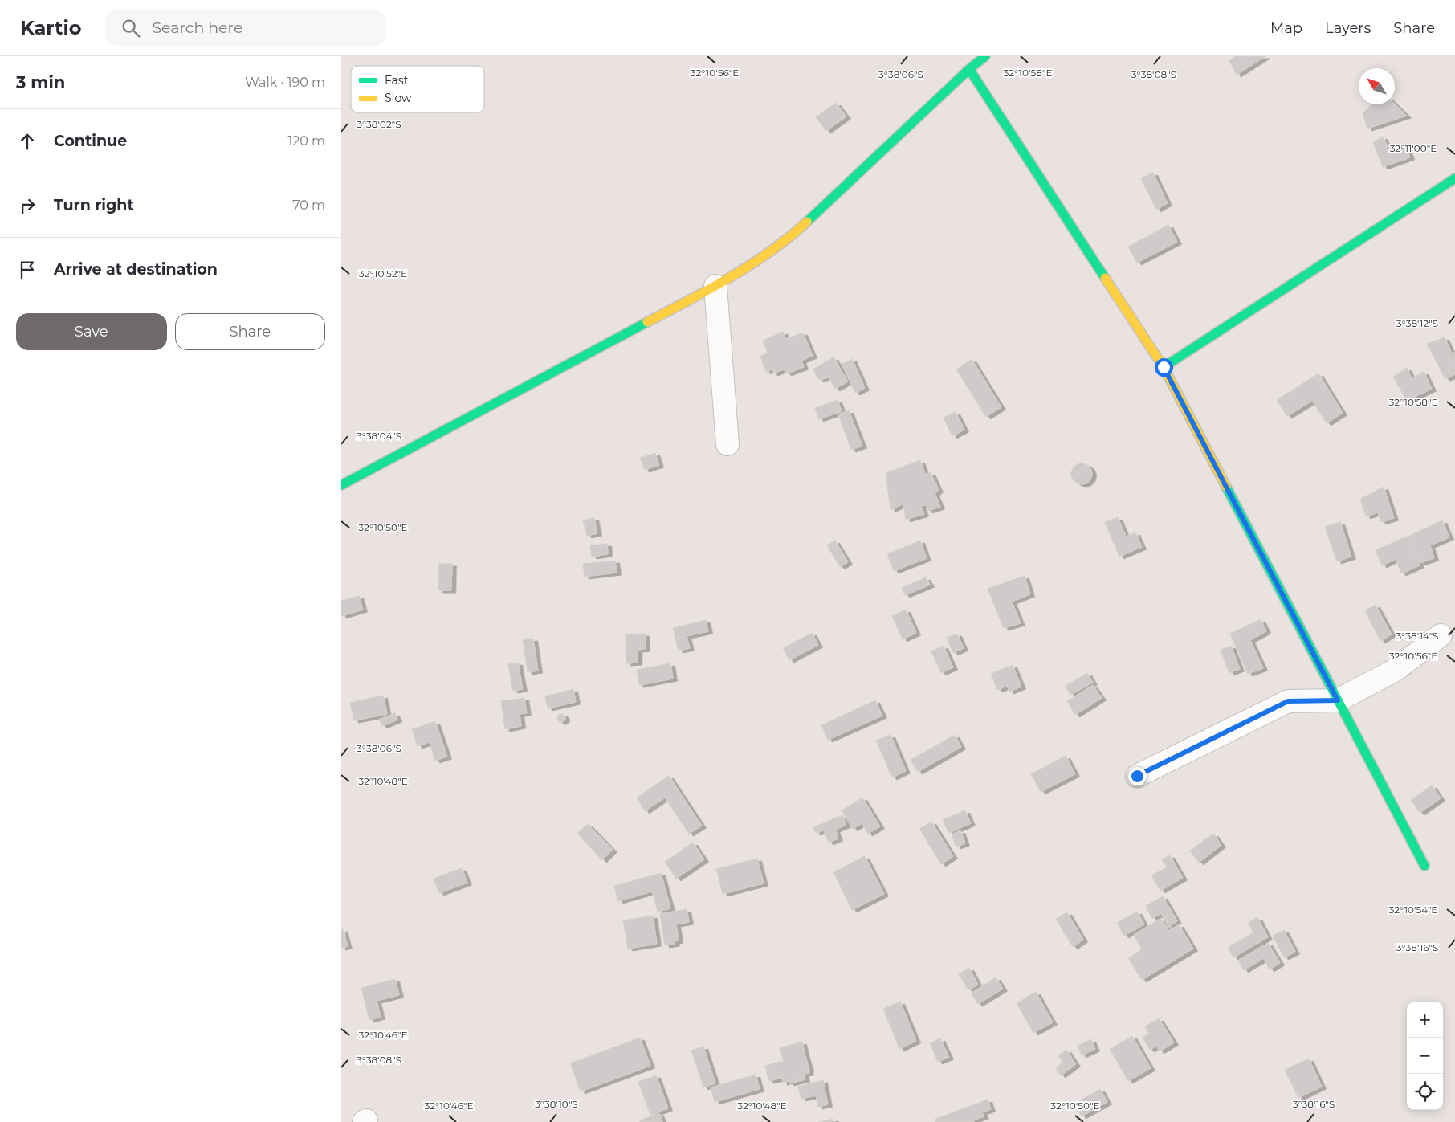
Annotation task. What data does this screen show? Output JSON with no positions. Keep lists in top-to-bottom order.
{
  "legend": ["Fast", "Slow"],
  "north": "top left",
  "page": {
    "header": "Kartio",
    "search": "Search here",
    "nav": ["Map", "Layers", "Share"],
    "heading": ["3 min", "Walk · 190 m"],
    "list": [
      ["Continue", "120 m"],
      ["Turn right", "70 m"],
      "Arrive at destination"
    ],
    "buttons": ["Save", "Share"],
    "map_buttons": ["+", "−"]
  },
  "coordinates": [
    "32°10'56\"E",
    "32°10'58\"E",
    "3°38'06\"S",
    "3°38'08\"S",
    "3°38'02\"S",
    "32°11'00\"E",
    "32°10'52\"E",
    "3°38'12\"S",
    "3°38'04\"S",
    "32°10'50\"E",
    "3°38'14\"S",
    "32°10'48\"E",
    "32°10'54\"E",
    "3°38'16\"S",
    "32°10'46\"E",
    "3°38'10\"S"
  ]
}
